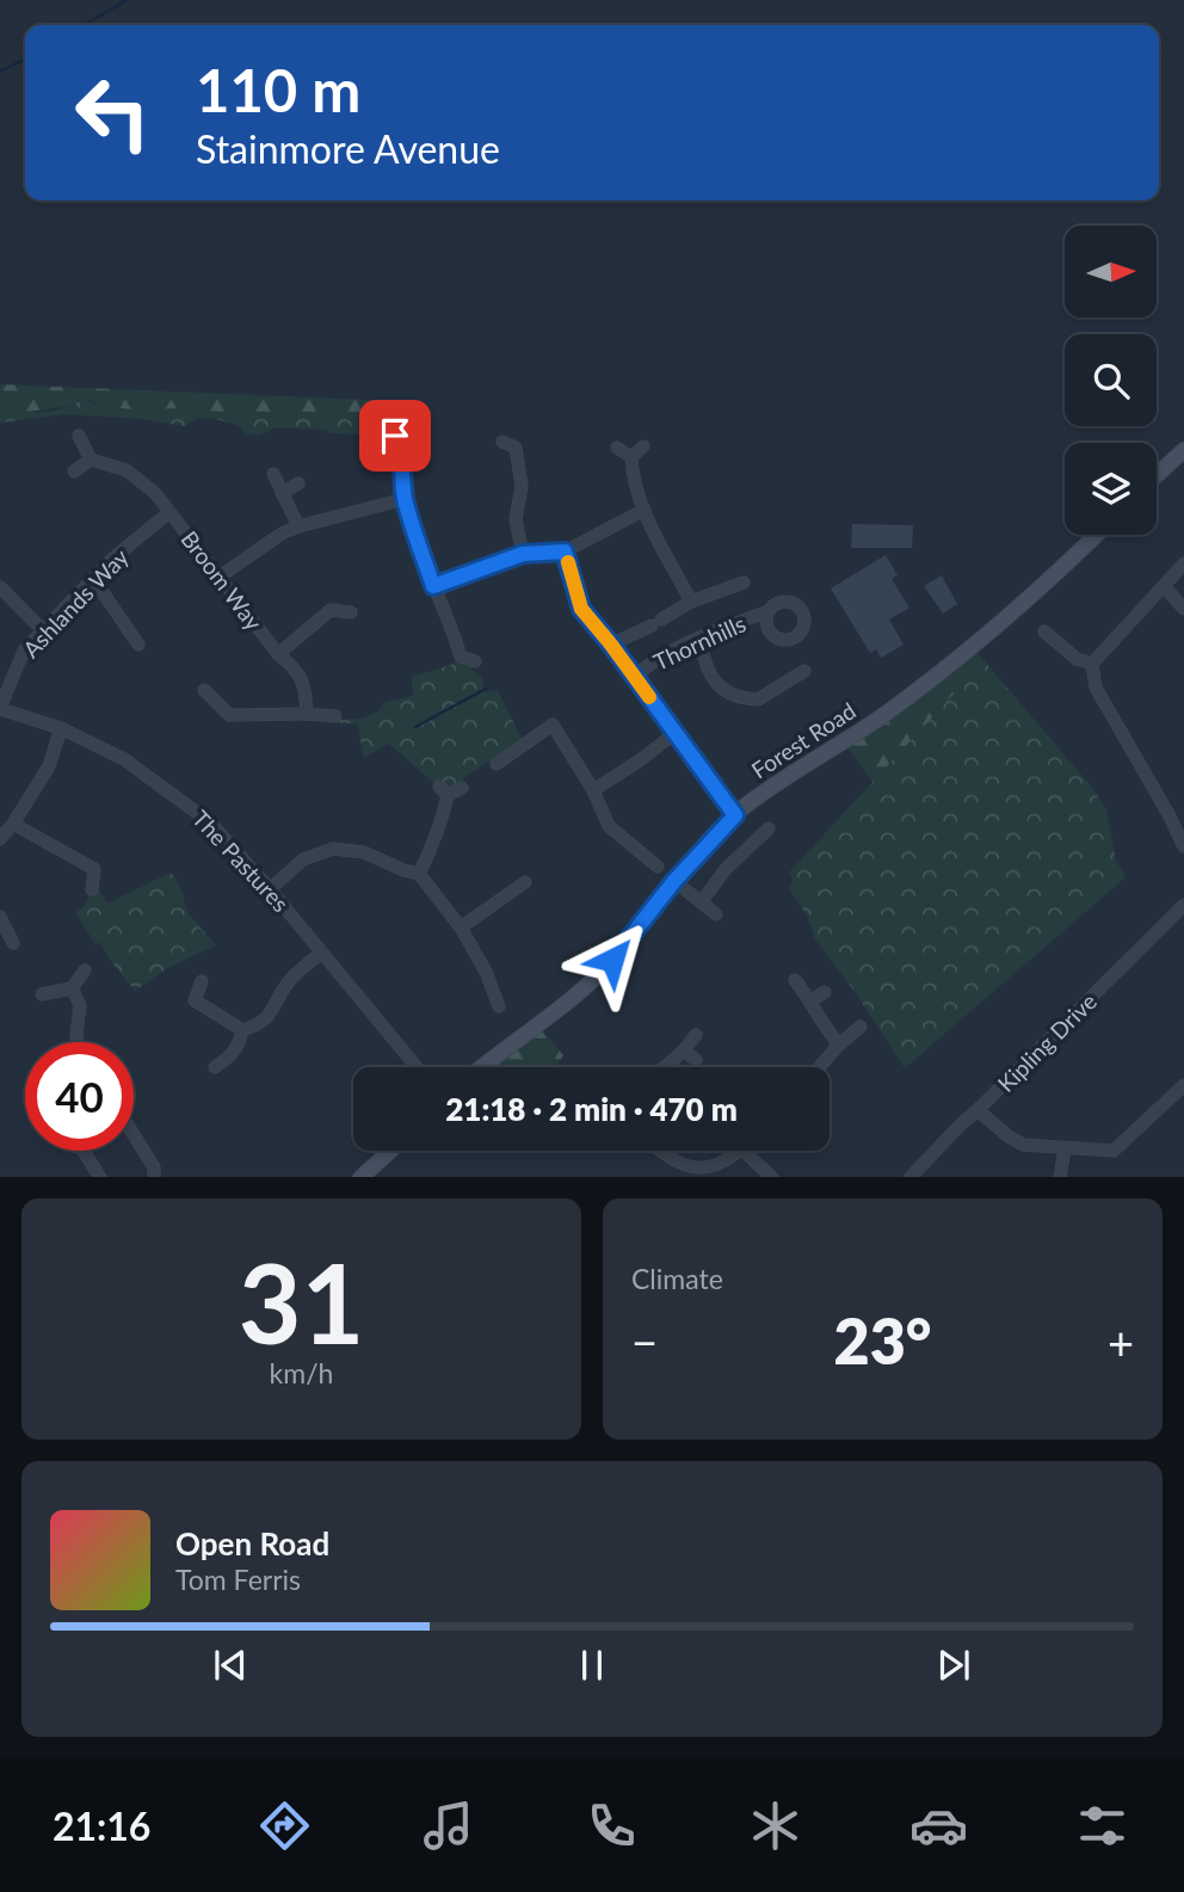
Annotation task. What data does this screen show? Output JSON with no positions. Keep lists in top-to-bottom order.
{
  "streets": {
    "street": [
      "Broom Way",
      "Ashlands Way",
      "Thornhills",
      "Forest Road",
      "The Pastures",
      "Kipling Drive"
    ]
  },
  "crossings": [
    ["Broom Way", "Ashlands Way"],
    ["Ashlands Way", "The Pastures"]
  ],
  "north": "right",
  "page": {
    "turn": ["110 m", "Stainmore Avenue"],
    "limit": "40",
    "trip": "21:18 · 2 min · 470 m",
    "tile": [
      ["31", "km/h"],
      "Climate"
    ],
    "heat": ["−", "23°", "+"],
    "song": ["Open Road", "Tom Ferris"],
    "tabs": "21:16"
  }
}
